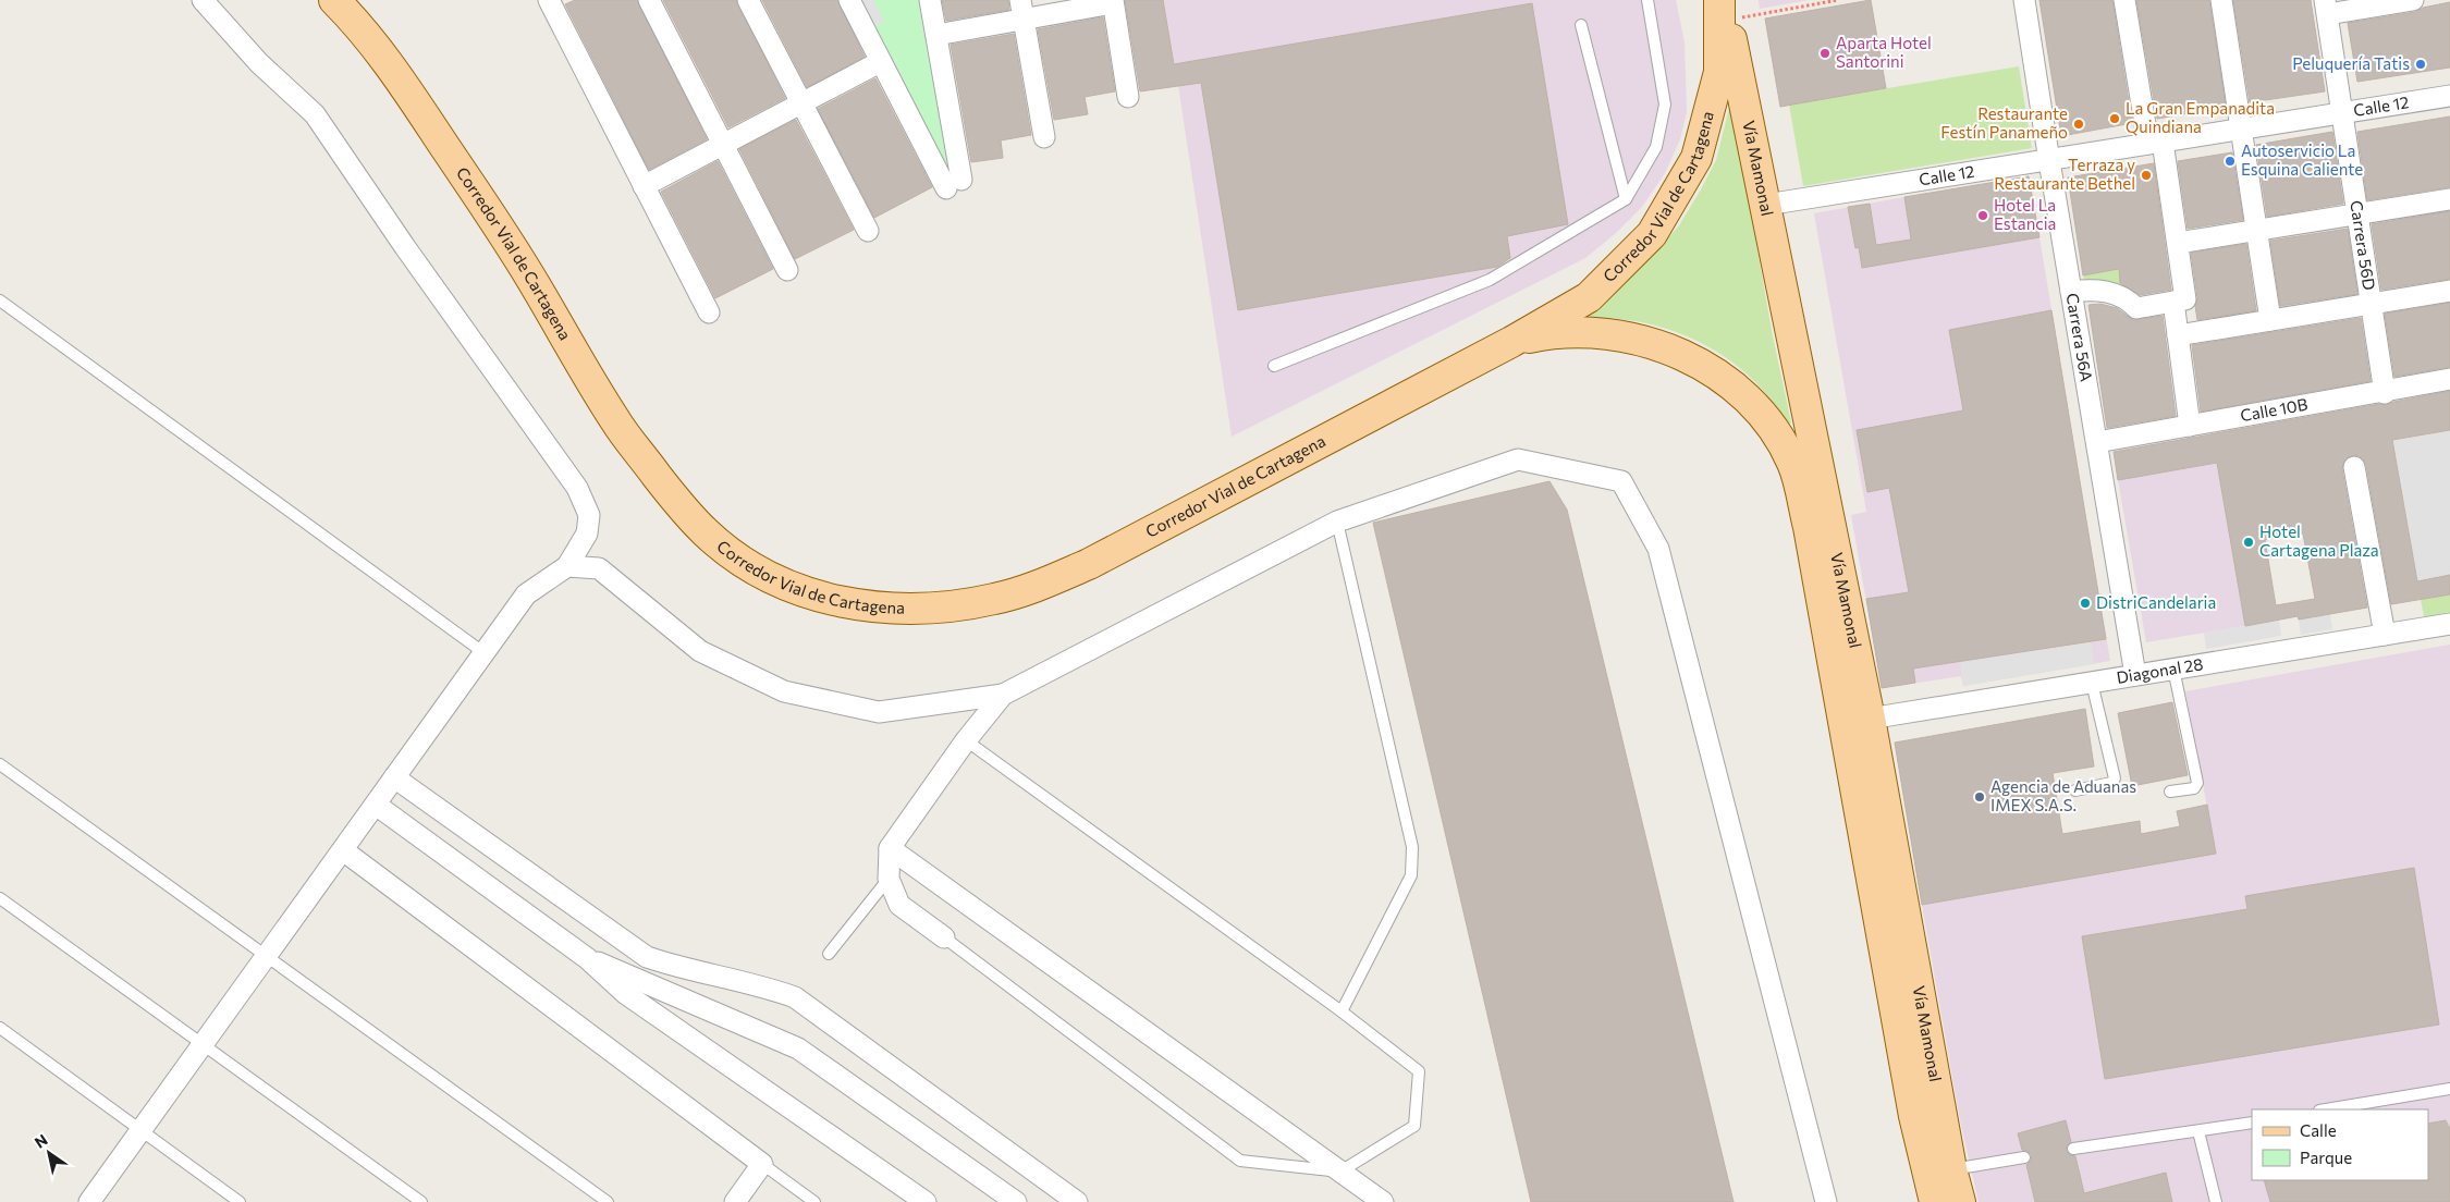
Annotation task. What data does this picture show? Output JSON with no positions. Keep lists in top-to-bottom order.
{
  "streets": {
    "main road": ["Vía Mamonal", "Corredor Vial de Cartagena"],
    "street": [
      "Calle 12",
      "Carrera 56D",
      "Carrera 56A",
      "Calle 10B",
      "Diagonal 28"
    ]
  },
  "crossings": [
    ["Calle 12", "Vía Mamonal"],
    ["Calle 12", "Carrera 56D"],
    ["Calle 12", "Carrera 56A"],
    ["Vía Mamonal", "Corredor Vial de Cartagena"],
    ["Vía Mamonal", "Diagonal 28"],
    ["Carrera 56D", "Calle 10B"],
    ["Carrera 56A", "Calle 10B"],
    ["Carrera 56A", "Diagonal 28"]
  ],
  "places": [
    "Aparta Hotel Santorini",
    "Peluquería Tatis",
    "La Gran Empanadita Quindiana",
    "Restaurante Festín Panameño",
    "Autoservicio La Esquina Caliente",
    "Terraza y Restaurante Bethel",
    "Hotel La Estancia",
    "Hotel Cartagena Plaza",
    "DistriCandelaria",
    "Agencia de Aduanas IMEX S.A.S."
  ],
  "legend": ["Calle", "Parque"],
  "north": "top left"
}
